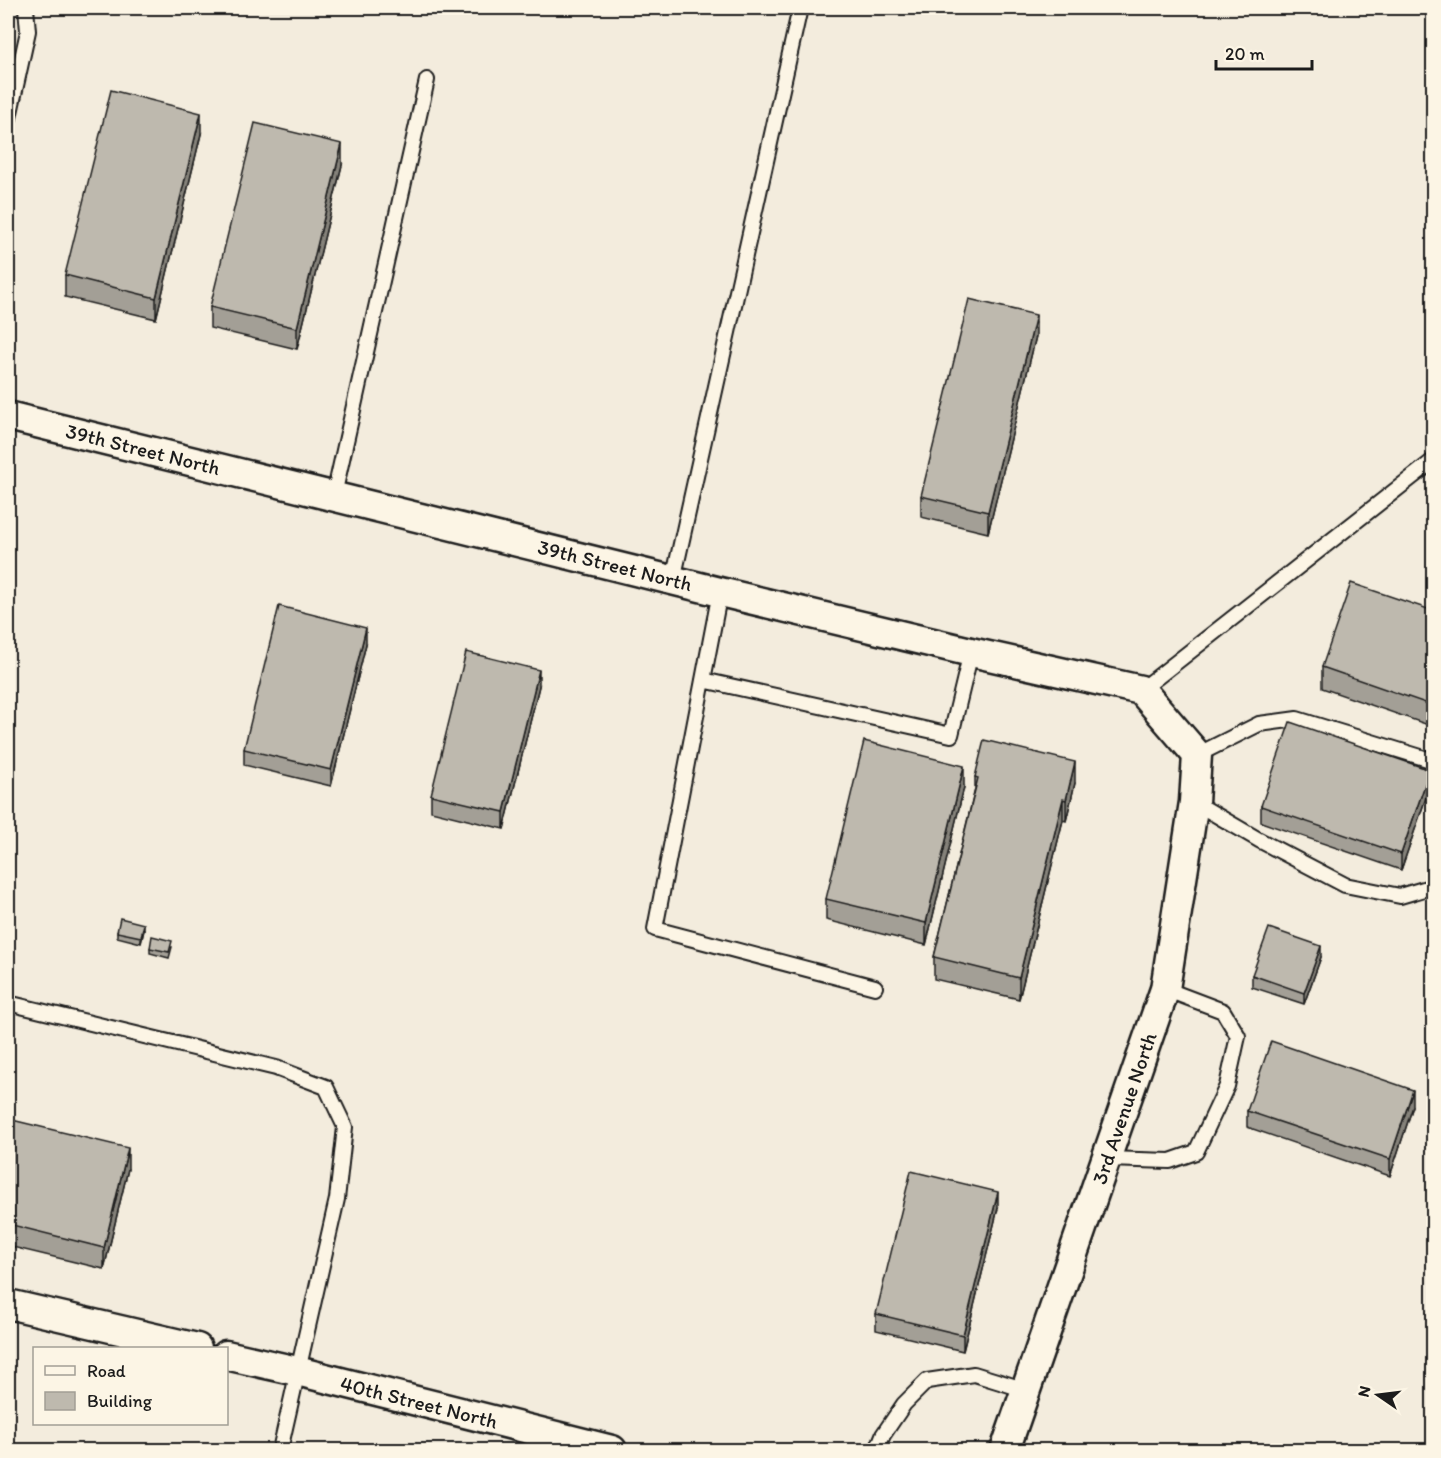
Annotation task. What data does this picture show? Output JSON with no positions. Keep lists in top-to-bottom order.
{
  "streets": {
    "street": ["39th Street North", "3rd Avenue North", "40th Street North"]
  },
  "legend": ["Road", "Building"],
  "scale_bar": "20 m",
  "north": "left"
}
